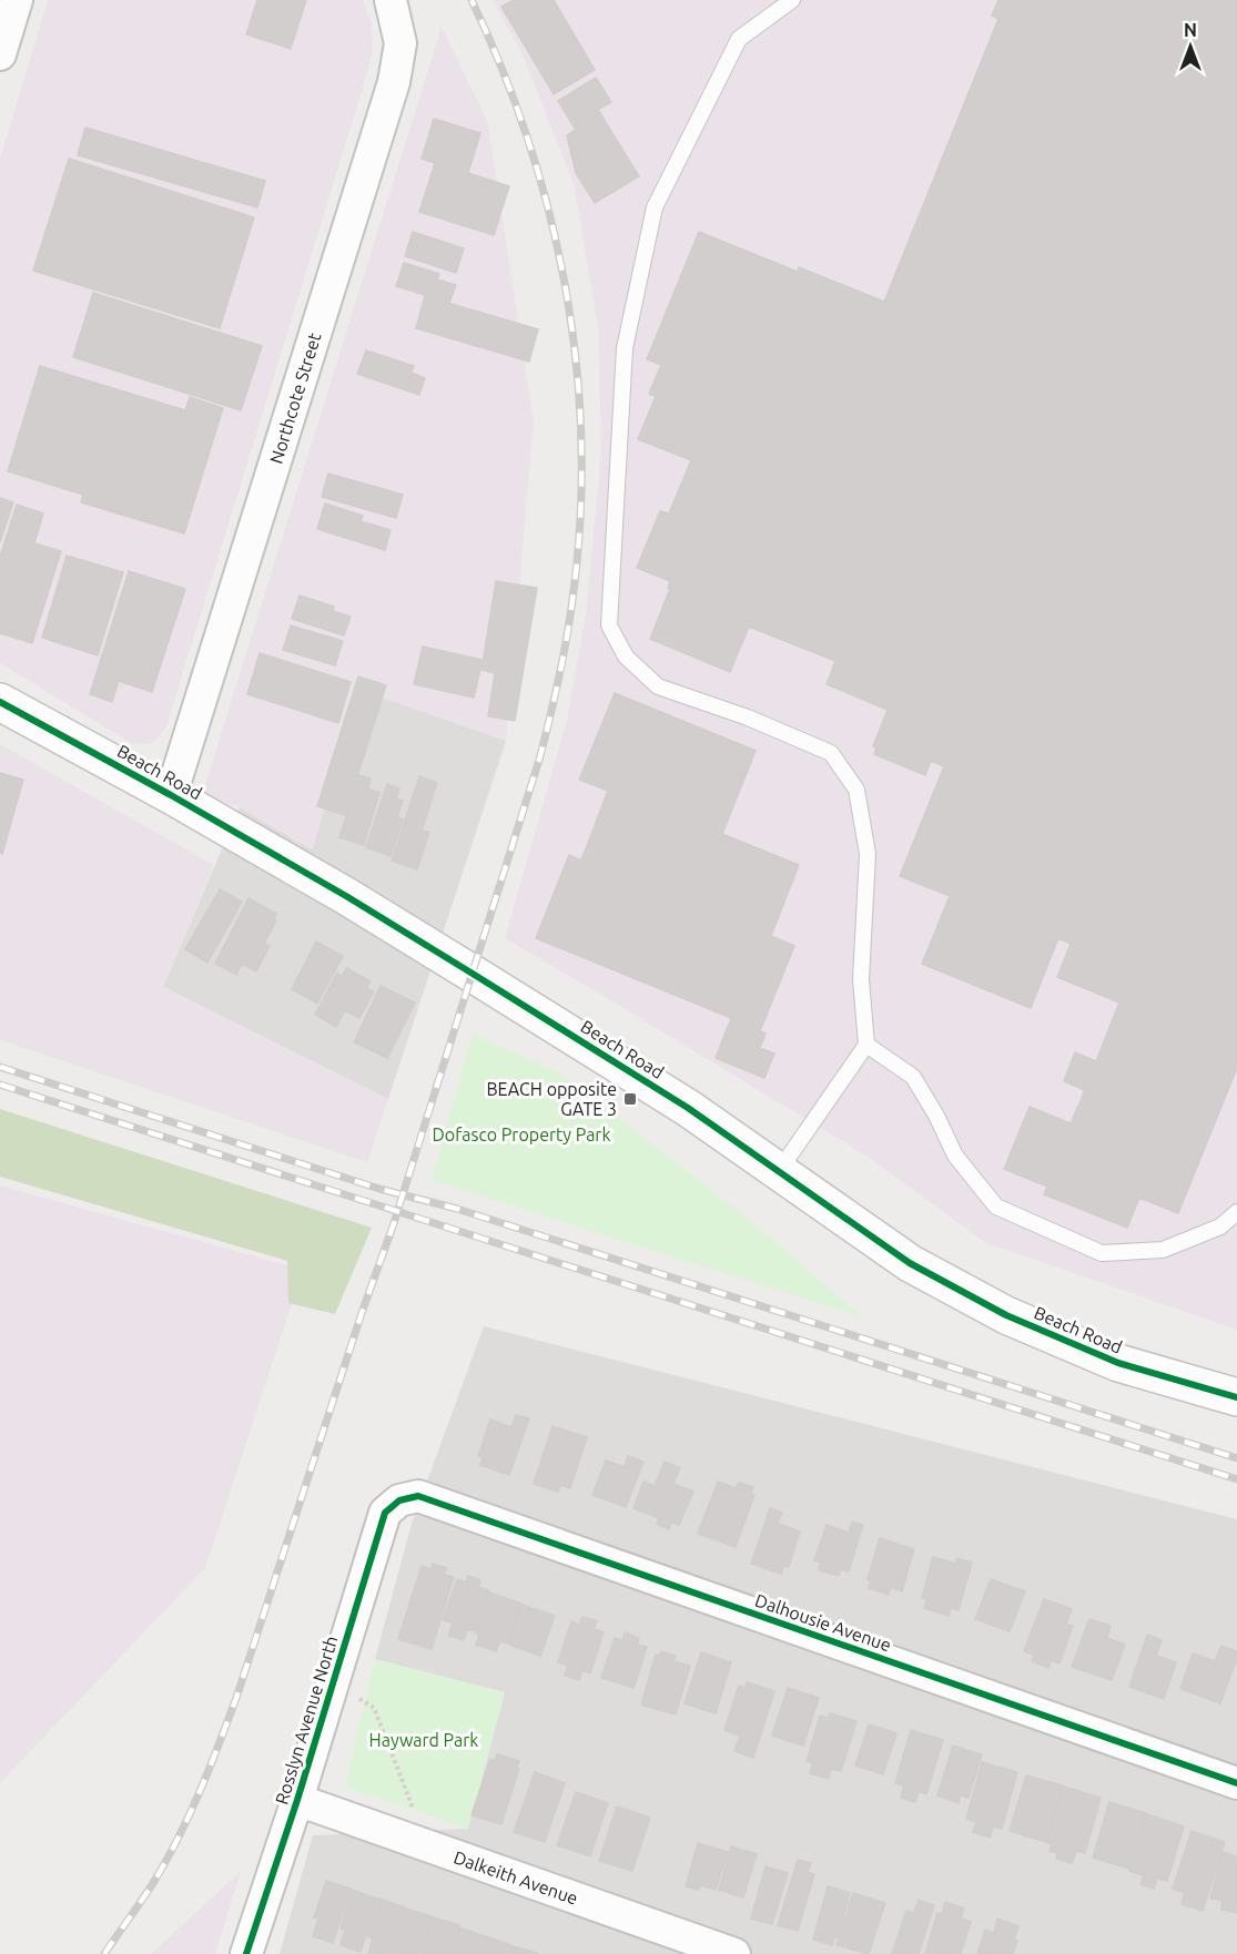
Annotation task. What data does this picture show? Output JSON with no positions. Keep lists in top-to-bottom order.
{
  "streets": {
    "street": [
      "Northcote Street",
      "Beach Road",
      "Dalhousie Avenue",
      "Rosslyn Avenue North",
      "Dalkeith Avenue"
    ]
  },
  "crossings": [
    ["Northcote Street", "Beach Road"],
    ["Dalhousie Avenue", "Rosslyn Avenue North"],
    ["Rosslyn Avenue North", "Dalkeith Avenue"]
  ],
  "parks": ["Dofasco Property Park", "Hayward Park"],
  "places": {
    "transit": ["BEACH opposite GATE 3"]
  },
  "north": "top"
}
